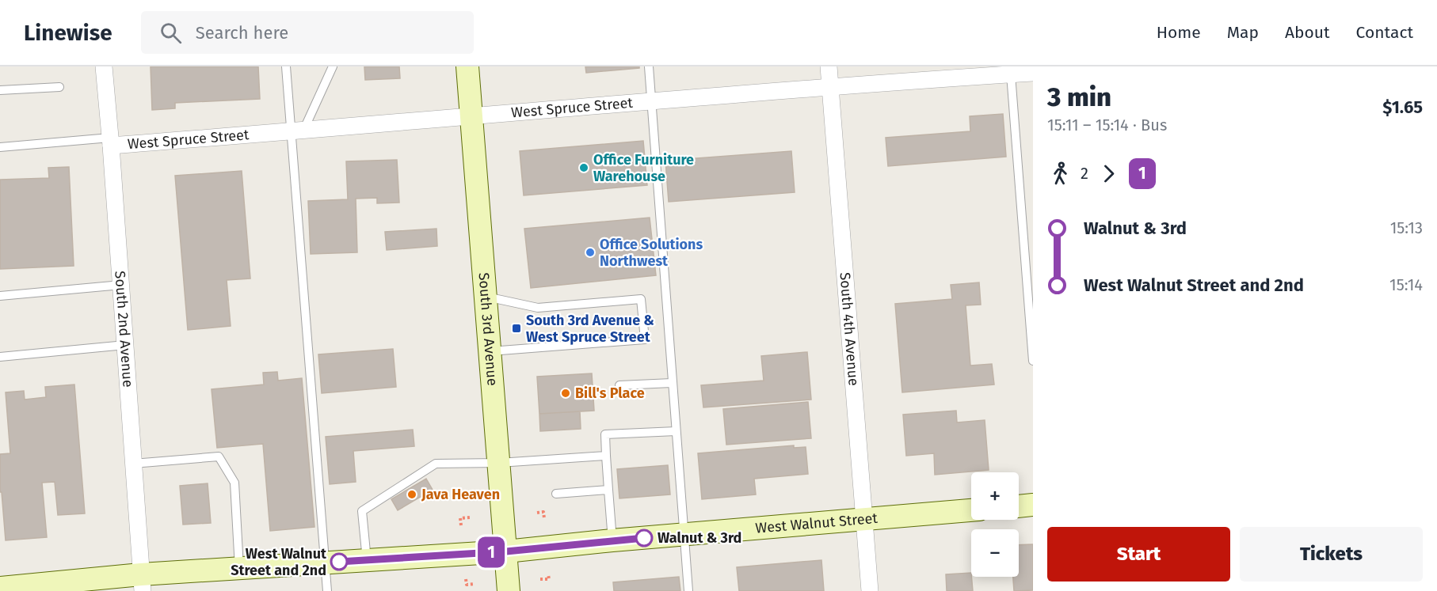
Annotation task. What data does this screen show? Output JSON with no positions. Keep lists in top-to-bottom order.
{
  "streets": {
    "street": [
      "West Spruce Street",
      "South 2nd Avenue",
      "South 3rd Avenue",
      "South 4th Avenue",
      "West Walnut Street"
    ]
  },
  "crossings": [
    ["West Spruce Street", "South 2nd Avenue"],
    ["West Spruce Street", "South 3rd Avenue"],
    ["West Spruce Street", "South 4th Avenue"],
    ["South 2nd Avenue", "West Walnut Street"],
    ["South 3rd Avenue", "West Walnut Street"],
    ["South 4th Avenue", "West Walnut Street"]
  ],
  "places": {
    "other": [
      "Office Furniture Warehouse",
      "Office Solutions Northwest",
      "Bill's Place",
      "Java Heaven",
      "Walnut & 3rd",
      "West Walnut Street and 2nd"
    ],
    "transit": ["South 3rd Avenue & West Spruce Street"]
  },
  "lines": ["bus line 1"],
  "page": {
    "header": "Linewise",
    "search": "Search here",
    "nav": [
      "Home",
      "Map",
      "About",
      "Contact"
    ],
    "on_map": "1",
    "heading": ["3 min", "15:11 – 15:14 · Bus", "$1.65"],
    "legs": ["2", "1"],
    "list": [
      {
        "name": "Walnut & 3rd",
        "value": "15:13"
      },
      {
        "name": "West Walnut Street and 2nd",
        "value": "15:14"
      }
    ],
    "map_buttons": ["+", "−"],
    "buttons": ["Start", "Tickets"]
  }
}
